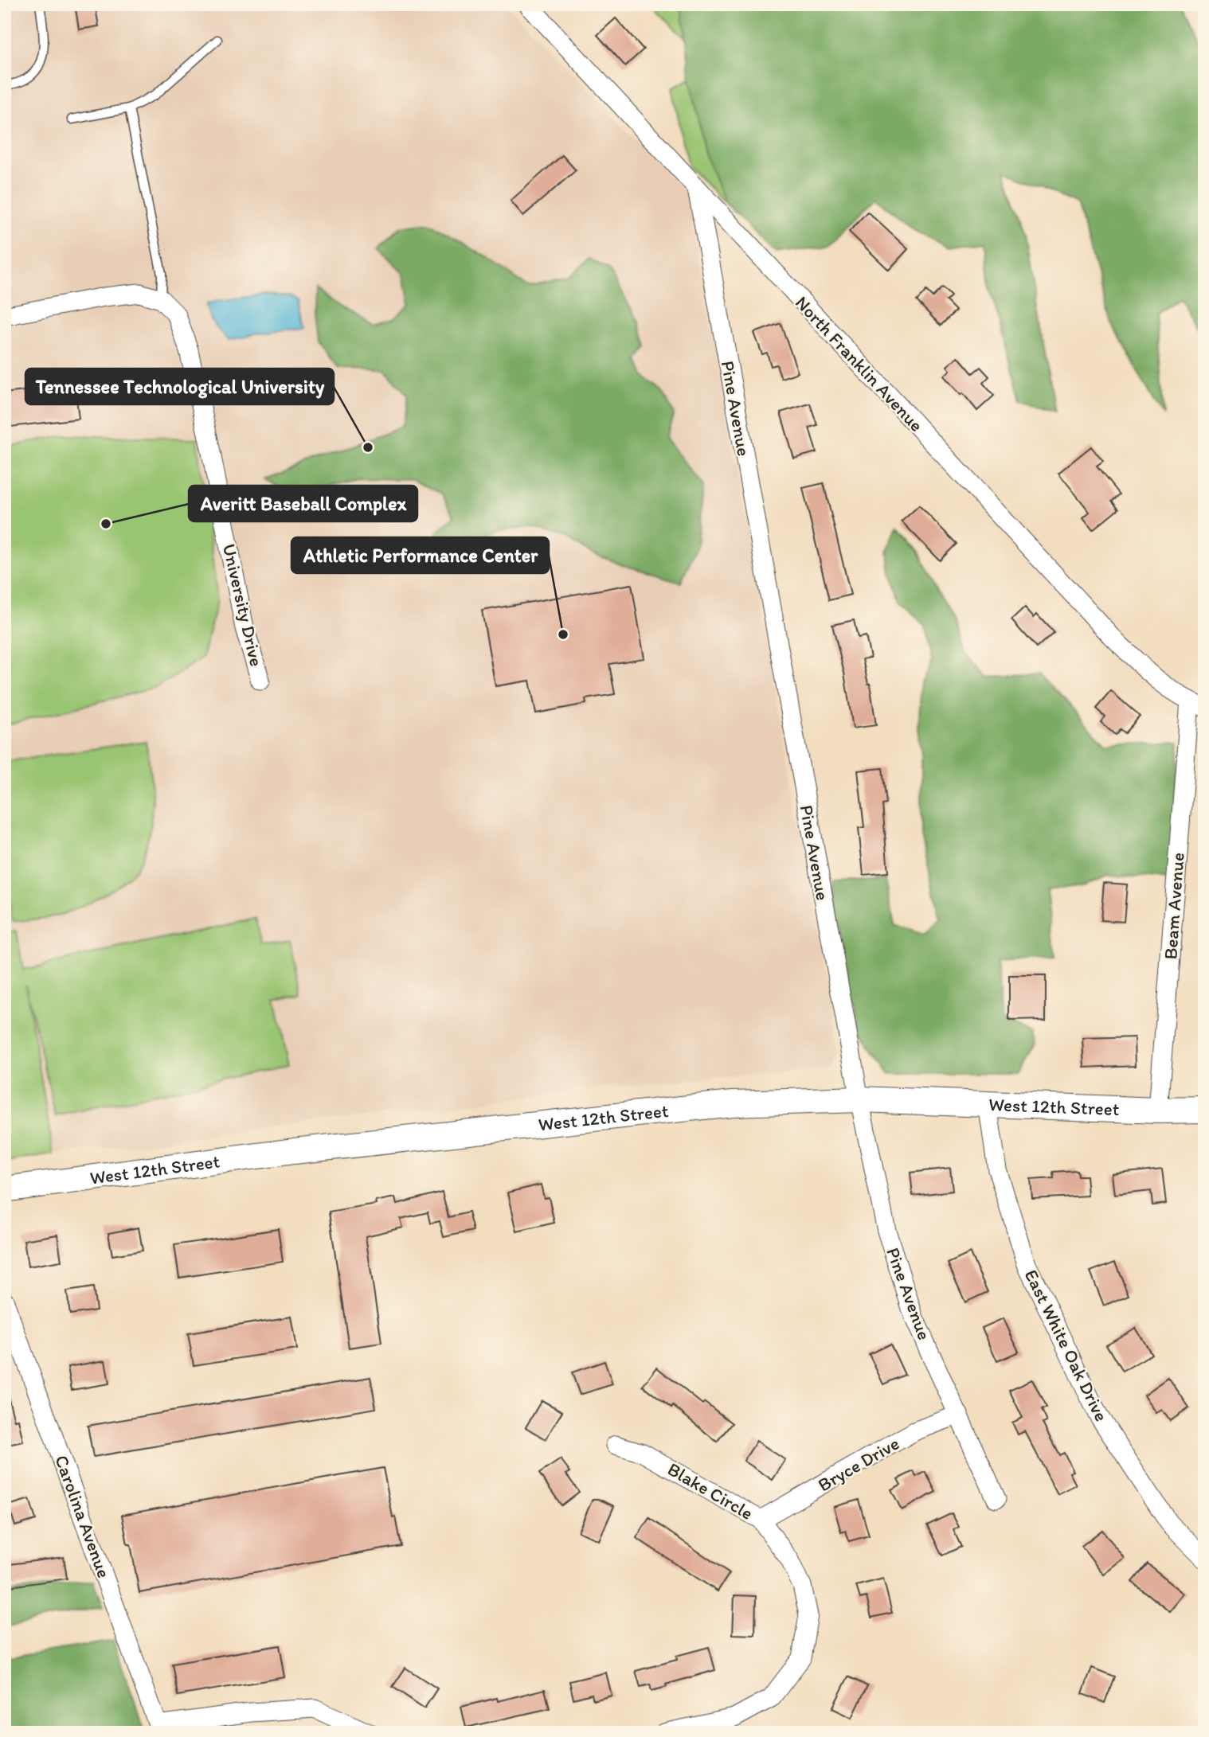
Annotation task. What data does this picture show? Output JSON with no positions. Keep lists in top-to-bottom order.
{
  "streets": {
    "main road": ["West 12th Street"],
    "street": [
      "North Franklin Avenue",
      "Pine Avenue",
      "University Drive",
      "Beam Avenue",
      "East White Oak Drive",
      "Bryce Drive",
      "Blake Circle",
      "Carolina Avenue"
    ]
  },
  "crossings": [
    ["North Franklin Avenue", "Pine Avenue"],
    ["North Franklin Avenue", "Beam Avenue"],
    ["Pine Avenue", "West 12th Street"],
    ["Pine Avenue", "Bryce Drive"],
    ["Beam Avenue", "West 12th Street"],
    ["West 12th Street", "East White Oak Drive"],
    ["Bryce Drive", "Blake Circle"]
  ],
  "places": ["Tennessee Technological University", "Averitt Baseball Complex", "Athletic Performance Center"]
}
